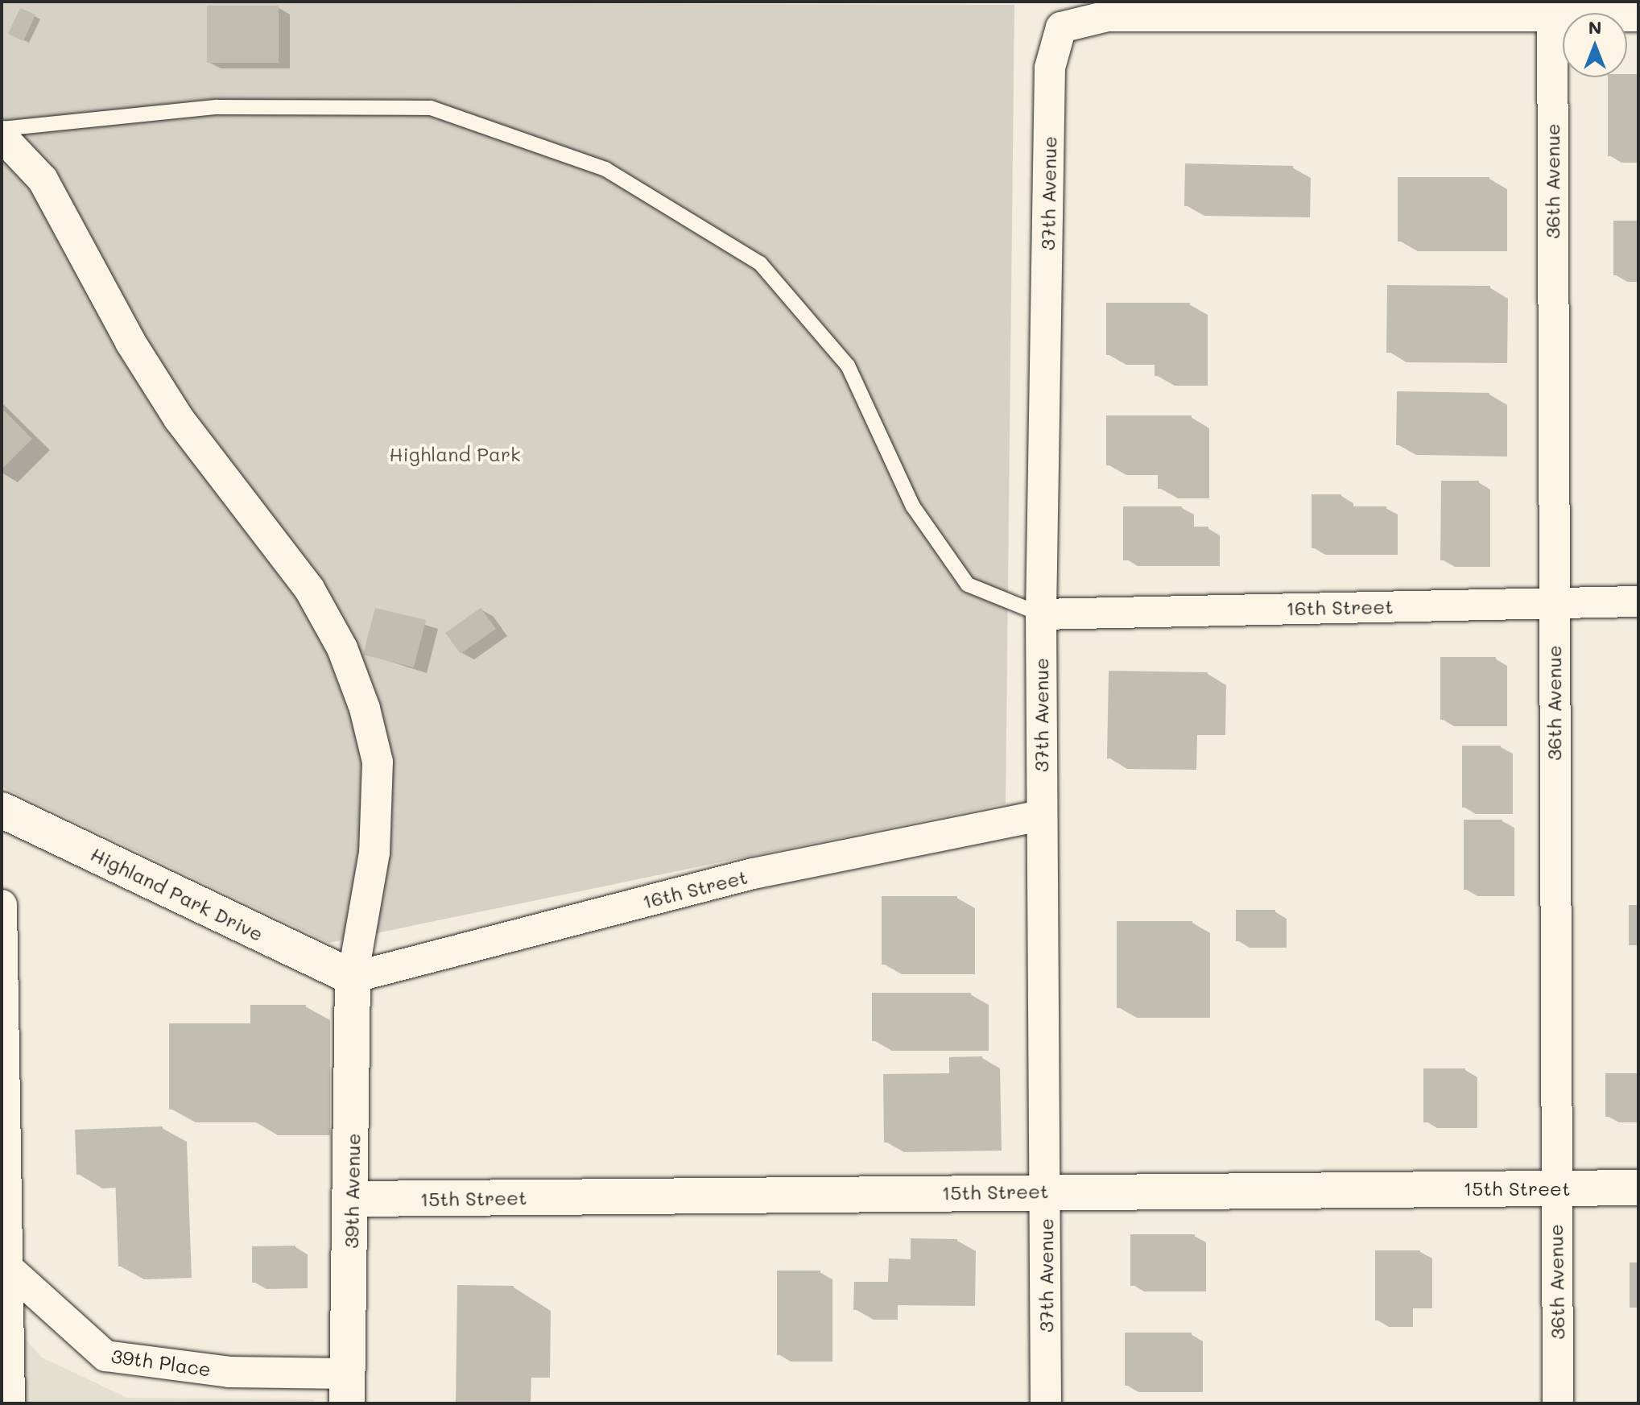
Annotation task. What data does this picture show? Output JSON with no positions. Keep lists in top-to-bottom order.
{
  "streets": {
    "street": [
      "36th Avenue",
      "37th Avenue",
      "16th Street",
      "Highland Park Drive",
      "15th Street",
      "39th Avenue",
      "39th Place"
    ]
  },
  "crossings": [
    ["36th Avenue", "16th Street"],
    ["36th Avenue", "15th Street"],
    ["37th Avenue", "16th Street"],
    ["37th Avenue", "15th Street"],
    ["16th Street", "Highland Park Drive"],
    ["16th Street", "39th Avenue"],
    ["Highland Park Drive", "39th Avenue"],
    ["15th Street", "39th Avenue"],
    ["39th Avenue", "39th Place"]
  ],
  "parks": ["Highland Park"],
  "north": "top"
}
